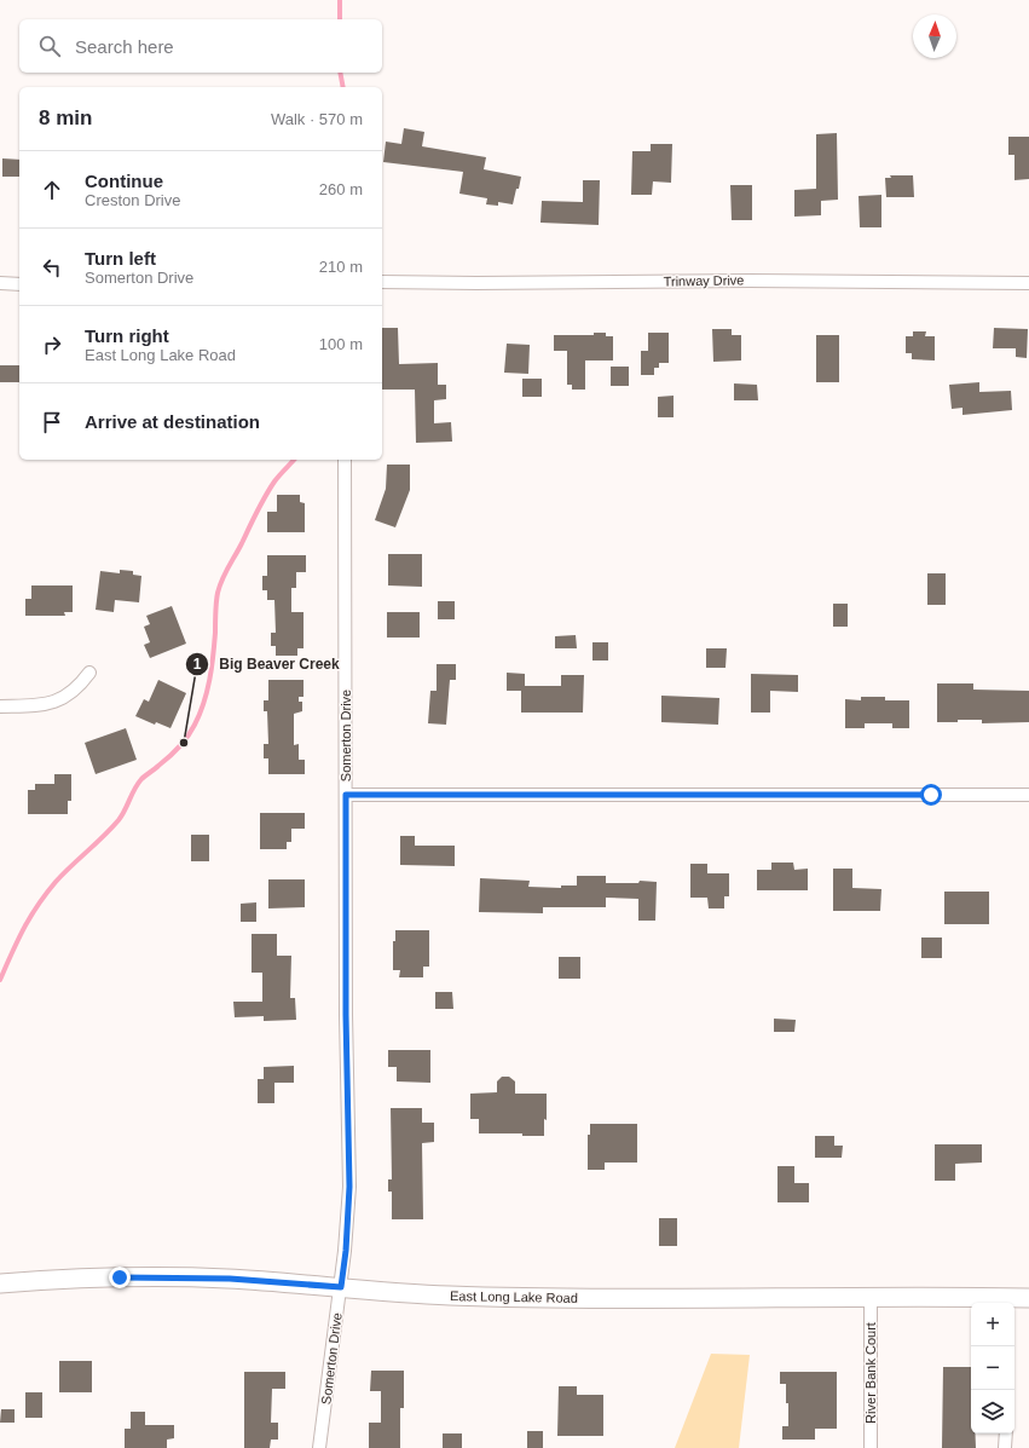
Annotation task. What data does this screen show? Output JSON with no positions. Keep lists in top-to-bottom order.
{
  "streets": {
    "main road": ["East Long Lake Road"],
    "street": ["Trinway Drive", "Somerton Drive", "River Bank Court"]
  },
  "crossings": [
    ["Somerton Drive", "East Long Lake Road"],
    ["East Long Lake Road", "River Bank Court"]
  ],
  "places": ["Big Beaver Creek"],
  "north": "top",
  "page": {
    "search": "Search here",
    "heading": ["8 min", "Walk · 570 m"],
    "list": [
      ["Continue", "Creston Drive", "260 m"],
      ["Turn left", "Somerton Drive", "210 m"],
      ["Turn right", "East Long Lake Road", "100 m"],
      "Arrive at destination"
    ],
    "map_buttons": ["+", "−"]
  }
}
